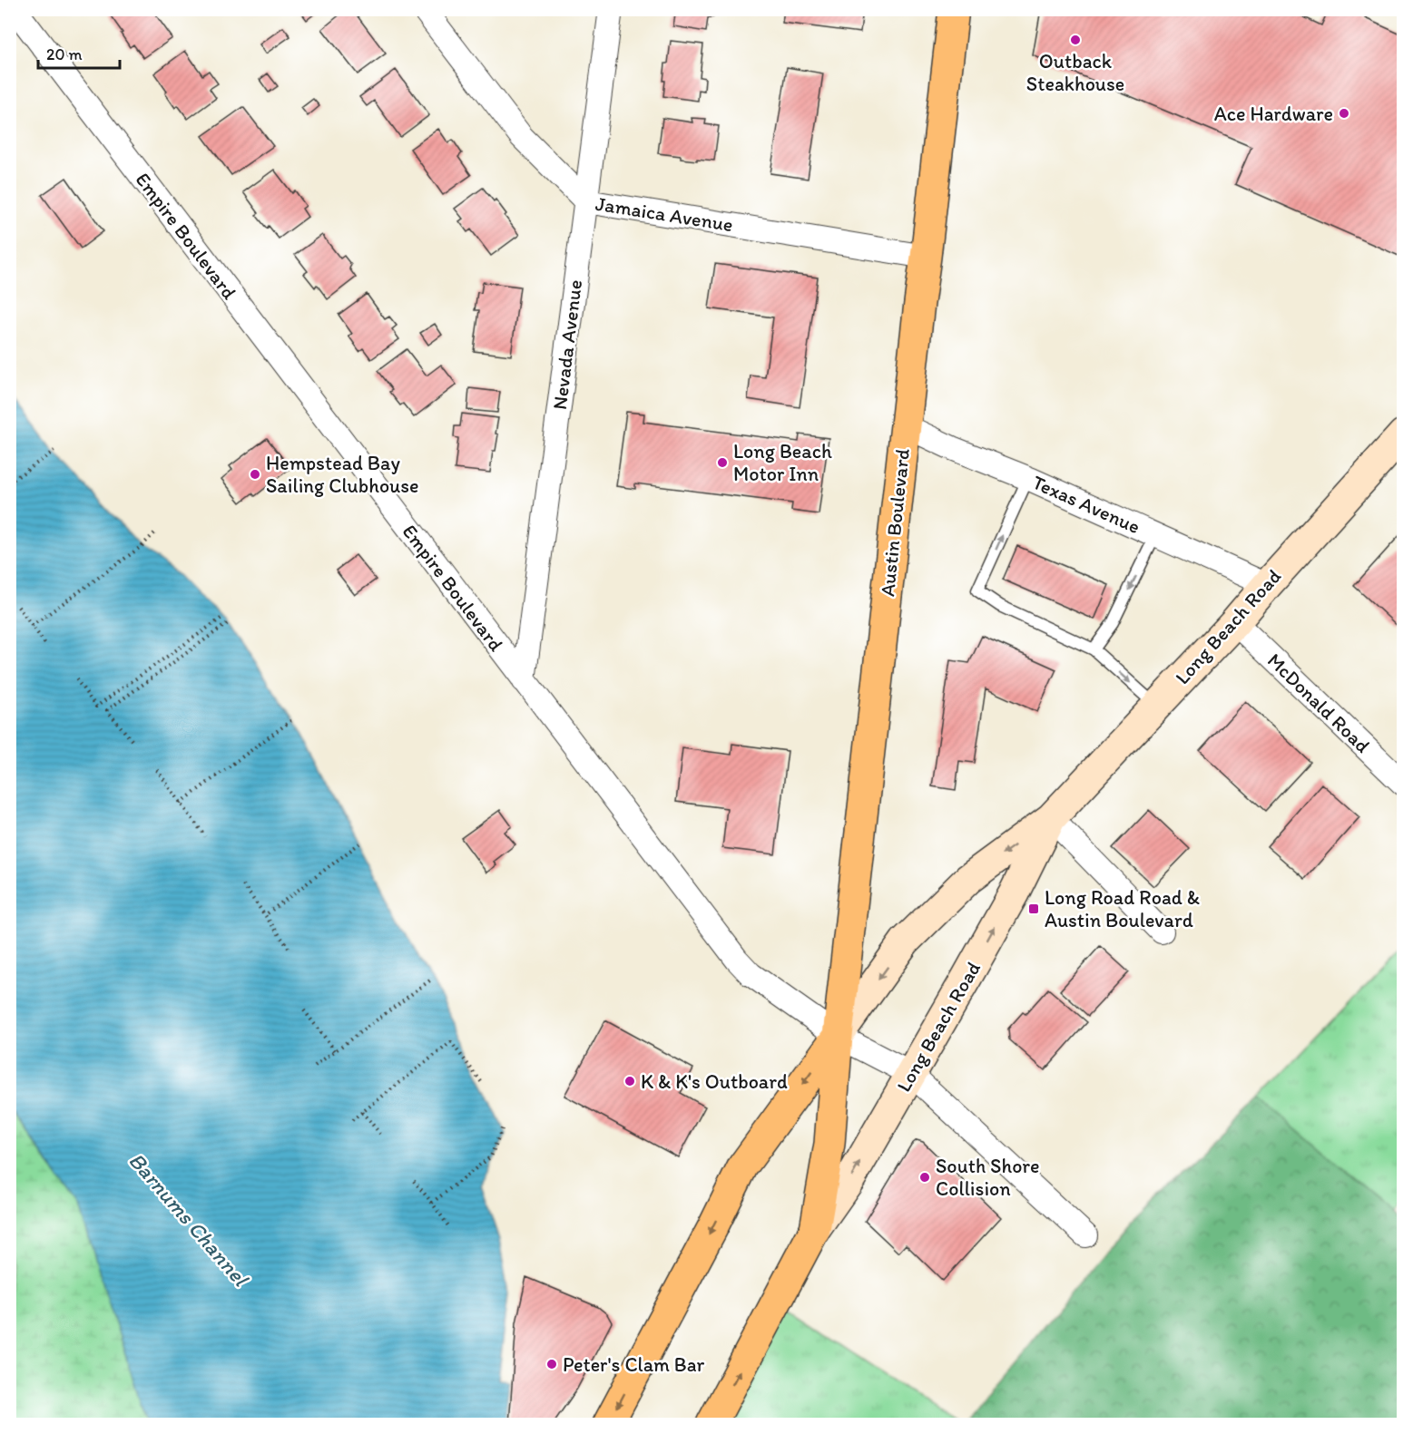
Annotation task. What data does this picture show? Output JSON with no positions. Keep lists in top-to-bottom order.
{
  "streets": {
    "main road": ["Austin Boulevard", "Long Beach Road"],
    "street": [
      "Jamaica Avenue",
      "Empire Boulevard",
      "Nevada Avenue",
      "Texas Avenue",
      "McDonald Road"
    ]
  },
  "crossings": [
    ["Jamaica Avenue", "Nevada Avenue"],
    ["Jamaica Avenue", "Austin Boulevard"],
    ["Empire Boulevard", "Nevada Avenue"],
    ["Empire Boulevard", "Austin Boulevard"],
    ["Empire Boulevard", "Long Beach Road"],
    ["Texas Avenue", "Austin Boulevard"],
    ["Texas Avenue", "Long Beach Road"],
    ["Austin Boulevard", "Long Beach Road"],
    ["Long Beach Road", "McDonald Road"]
  ],
  "water": ["Barnums Channel"],
  "places": {
    "other": [
      "Outback Steakhouse",
      "Ace Hardware",
      "Long Beach Motor Inn",
      "Hempstead Bay Sailing Clubhouse",
      "K & K's Outboard",
      "South Shore Collision",
      "Peter's Clam Bar"
    ],
    "transit": ["Long Road Road & Austin Boulevard"]
  },
  "scale_bar": "20 m"
}
